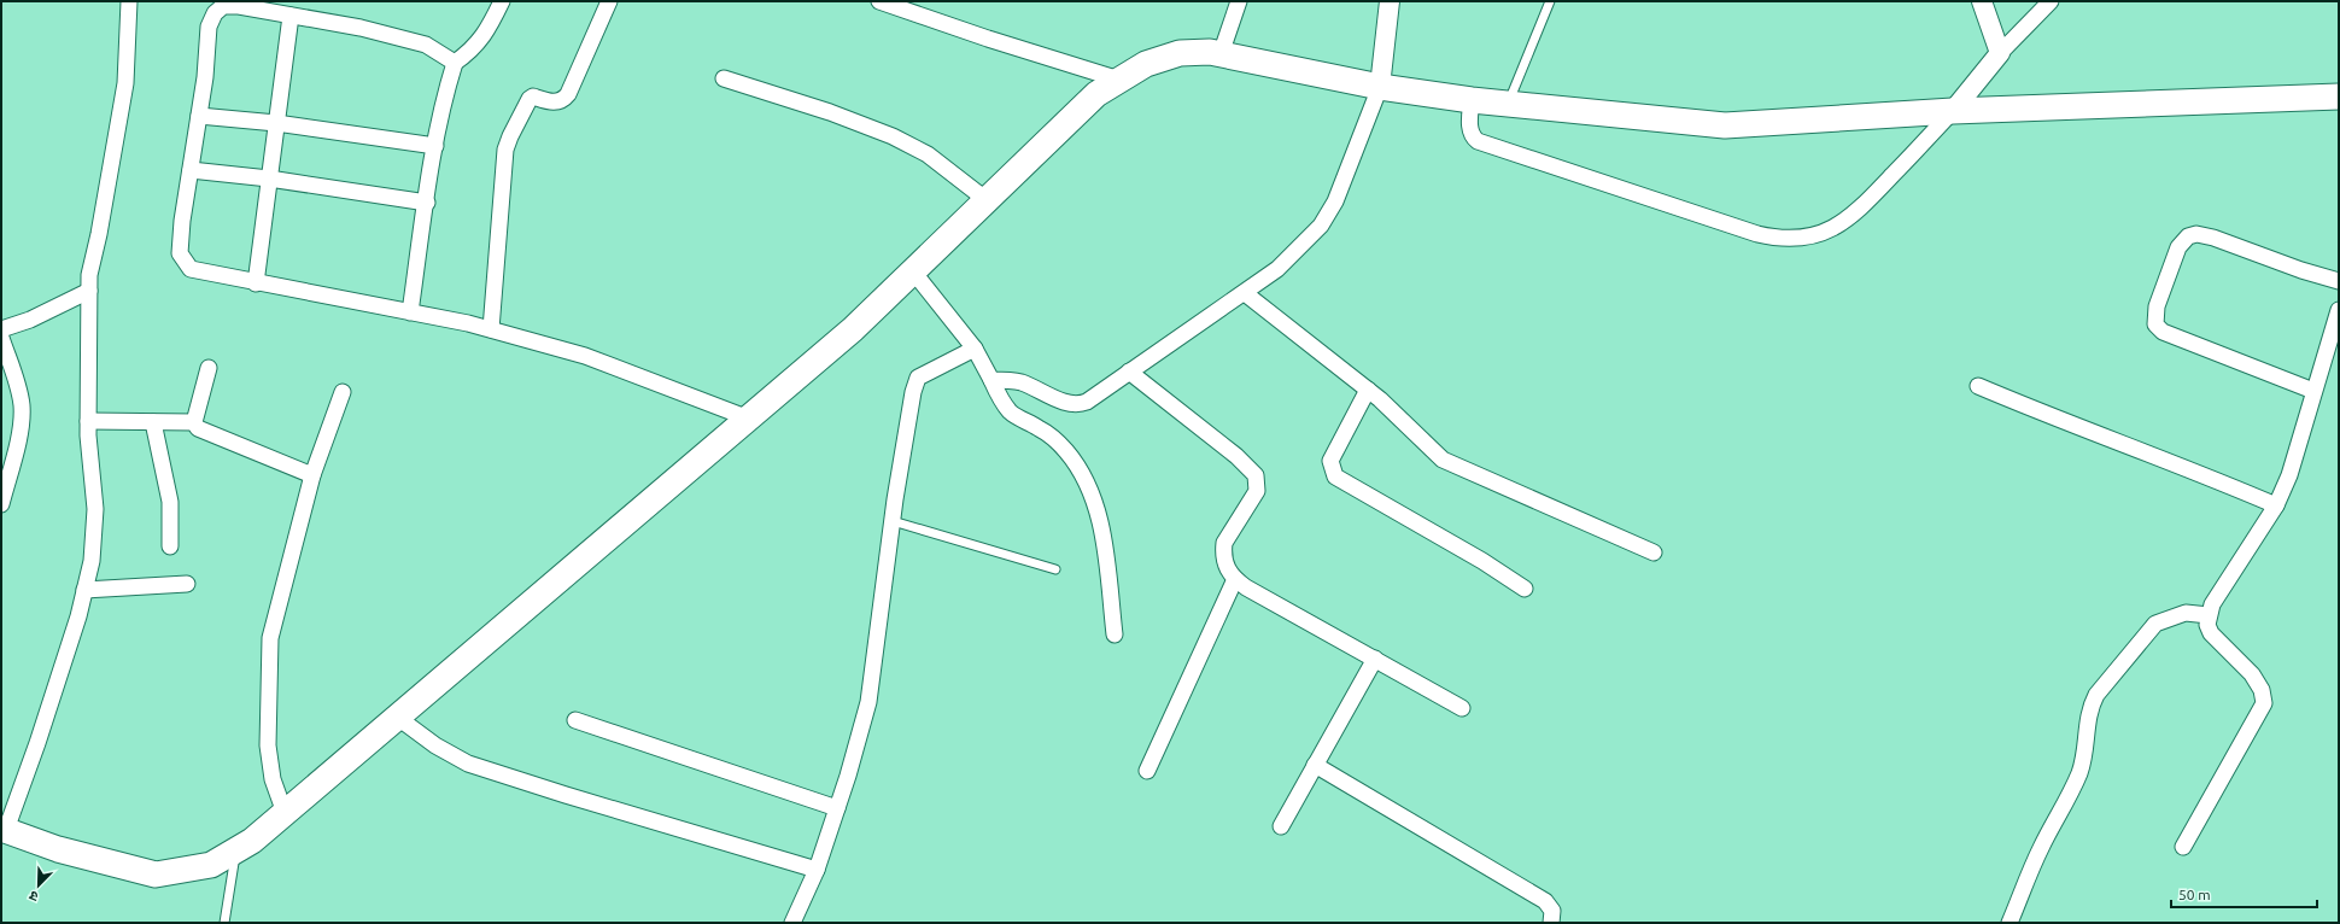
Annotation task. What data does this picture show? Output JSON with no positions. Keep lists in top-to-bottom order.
{
  "scale_bar": "50 m",
  "north": "bottom left"
}
